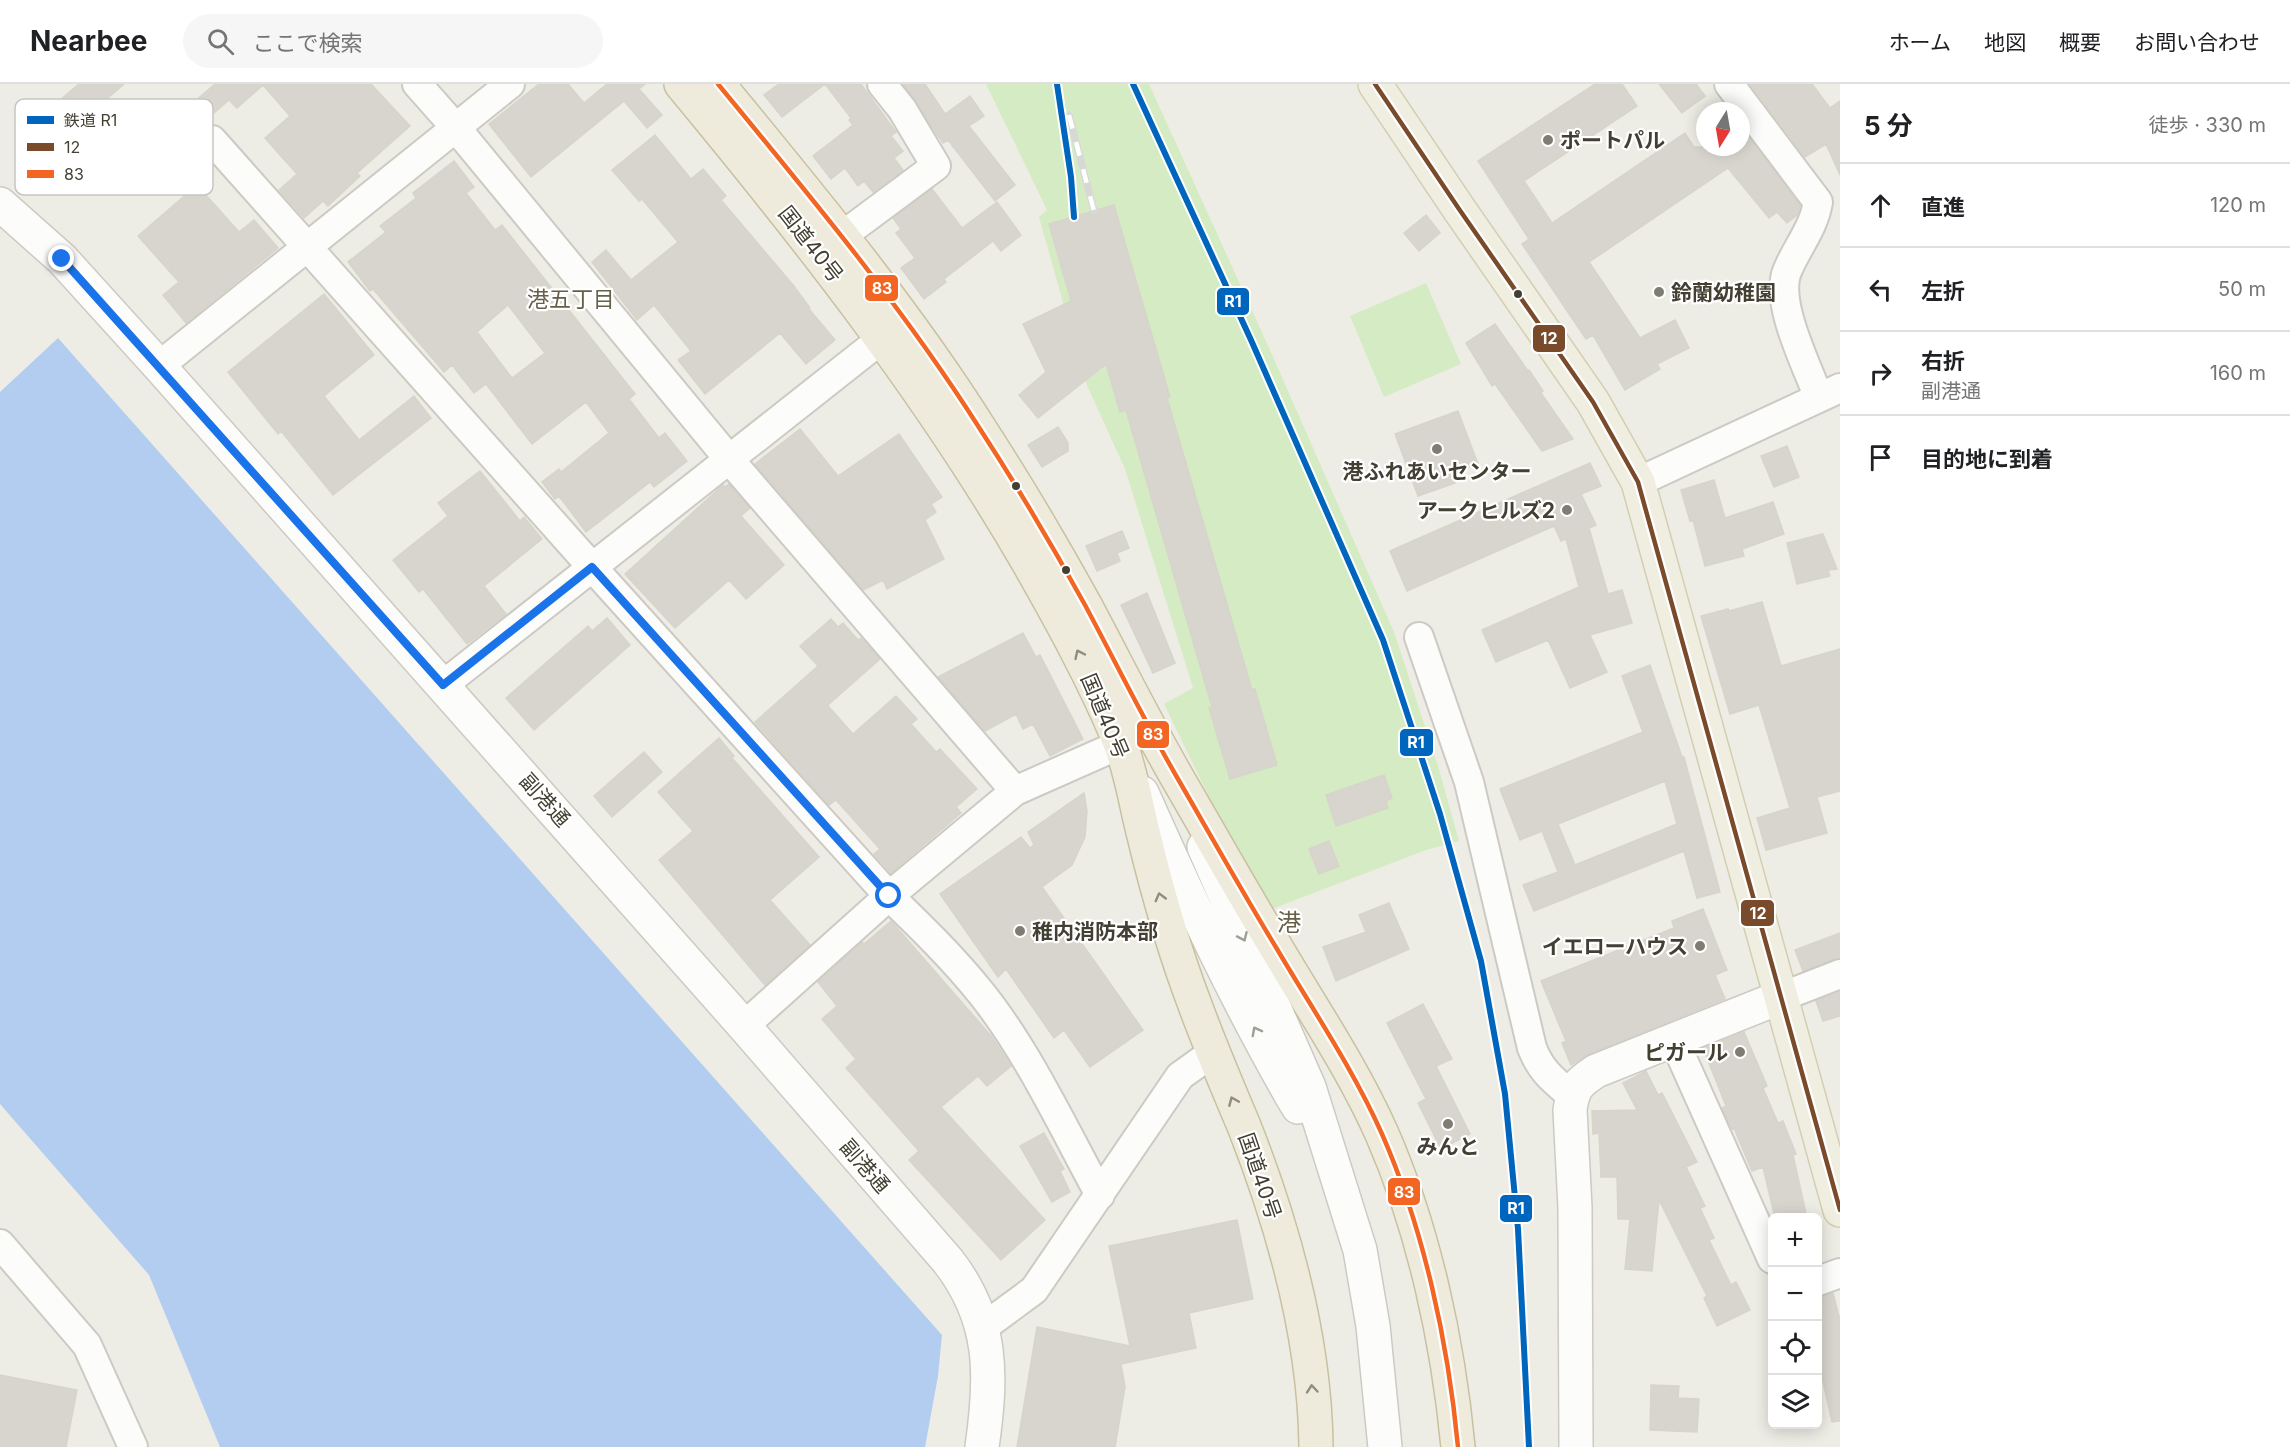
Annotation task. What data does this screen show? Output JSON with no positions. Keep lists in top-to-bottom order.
{
  "streets": {
    "highway": ["国道40号"],
    "street": ["副港通"]
  },
  "districts": ["港五丁目", "港"],
  "places": [
    "ポートパル",
    "鈴蘭幼稚園",
    "港ふれあいセンター",
    "アークヒルズ2",
    "稚内消防本部",
    "イエローハウス",
    "ピガール",
    "みんと"
  ],
  "lines": ["rail line R1", "transit line 12", "transit line 83"],
  "legend": ["鉄道 R1", "12", "83"],
  "north": "bottom",
  "page": {
    "header": "Nearbee",
    "search": "ここで検索",
    "nav": [
      "ホーム",
      "地図",
      "概要",
      "お問い合わせ"
    ],
    "heading": ["5 分", "徒歩 · 330 m"],
    "list": [
      ["直進", "120 m"],
      ["左折", "50 m"],
      ["右折", "副港通", "160 m"],
      "目的地に到着"
    ],
    "map_buttons": ["+", "−"]
  }
}
